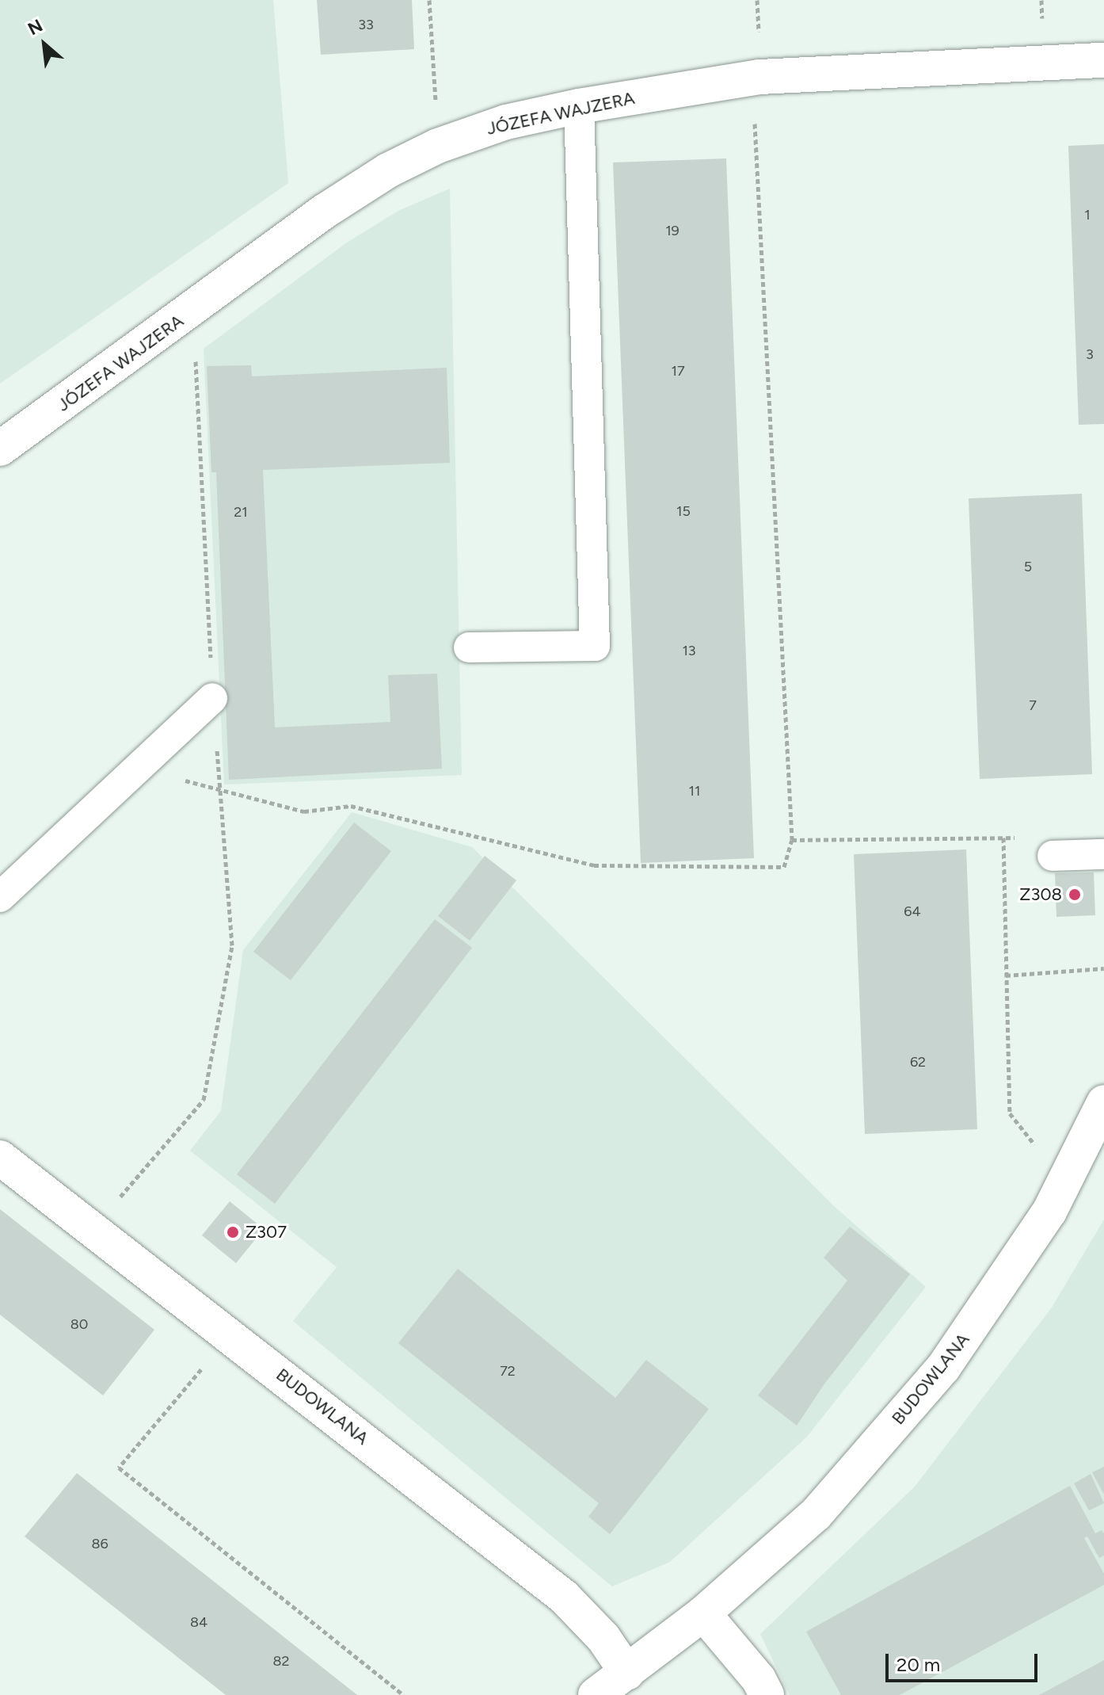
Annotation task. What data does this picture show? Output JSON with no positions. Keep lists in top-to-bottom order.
{
  "streets": {
    "street": ["JÓZEFA WAJZERA", "BUDOWLANA"]
  },
  "places": ["Z308", "Z307"],
  "house_numbers": [
    "33",
    "1",
    "19",
    "3",
    "17",
    "15",
    "21",
    "5",
    "13",
    "7",
    "11",
    "64",
    "62",
    "80",
    "72",
    "86",
    "84",
    "82"
  ],
  "scale_bar": "20 m",
  "north": "top left"
}
